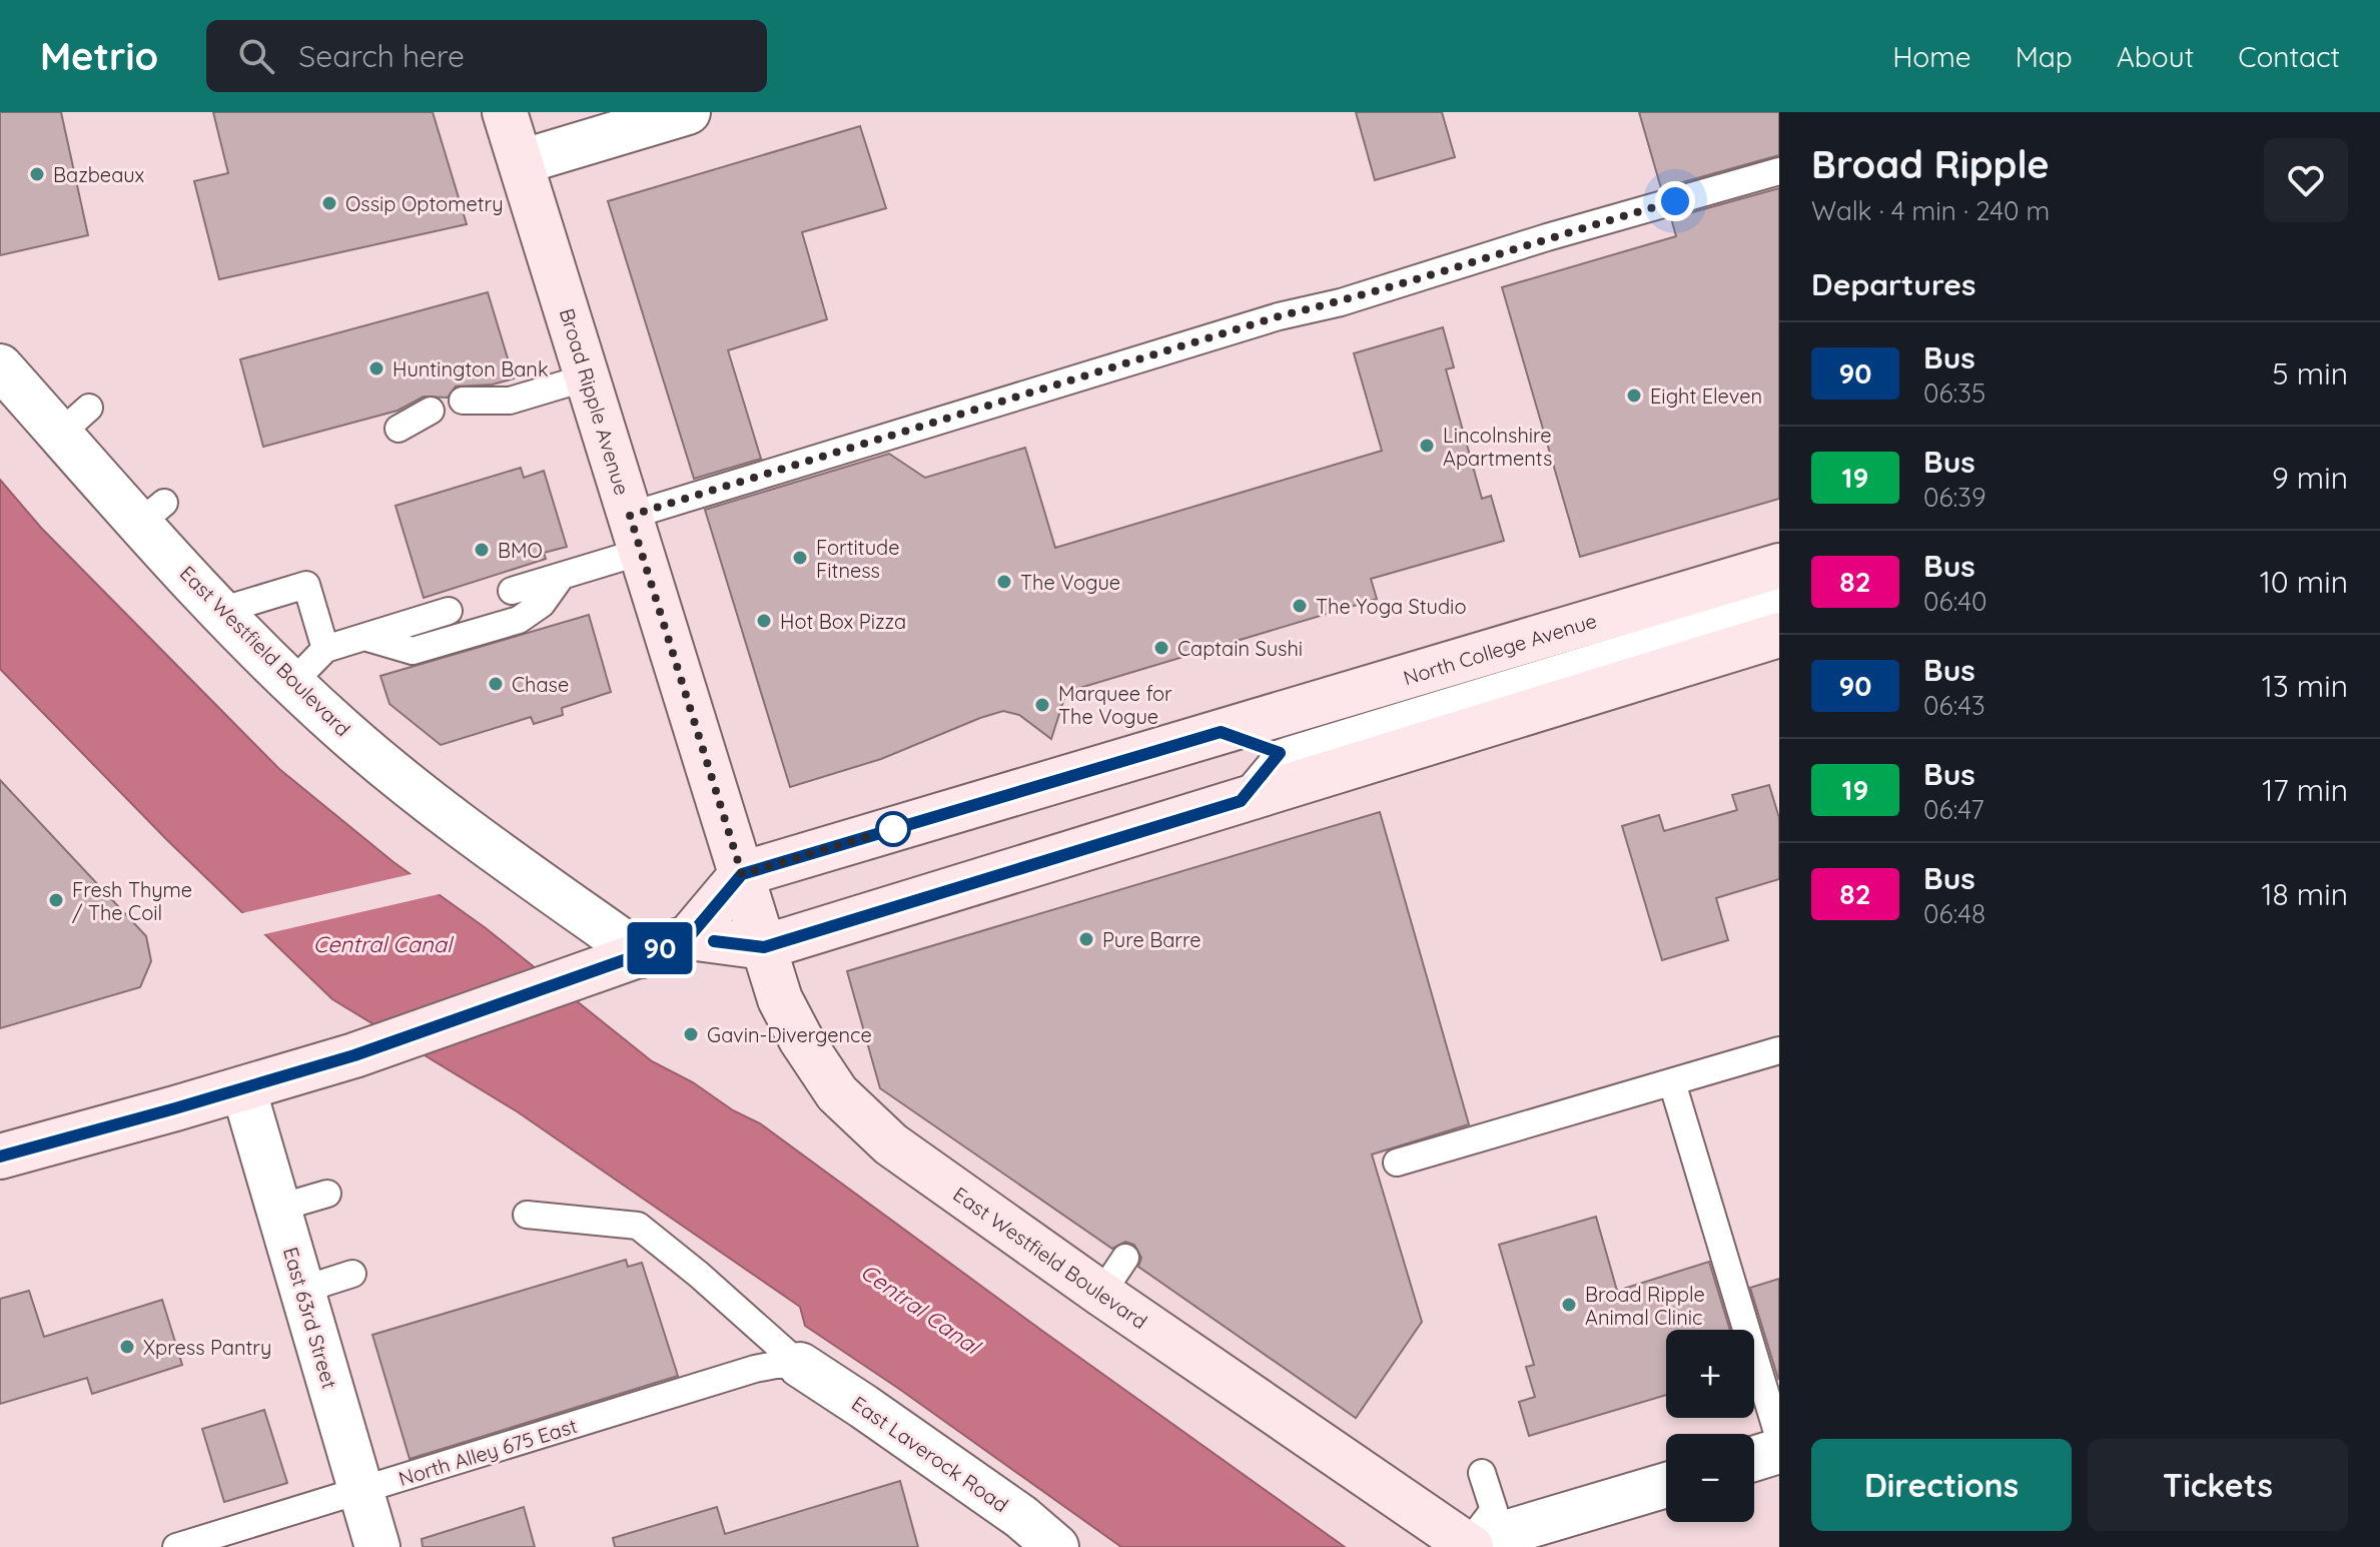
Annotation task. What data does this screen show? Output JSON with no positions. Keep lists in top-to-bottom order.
{
  "streets": {
    "main road": ["Broad Ripple Avenue", "North College Avenue", "East Westfield Boulevard"],
    "street": ["East 63rd Street", "East Laverock Road"],
    "lane": ["North Alley 675 East"]
  },
  "crossings": [
    ["Broad Ripple Avenue", "North College Avenue"],
    ["Broad Ripple Avenue", "East Westfield Boulevard"],
    ["North College Avenue", "East Westfield Boulevard"],
    ["East 63rd Street", "North Alley 675 East"],
    ["North Alley 675 East", "East Laverock Road"]
  ],
  "water": ["Central Canal"],
  "places": [
    "Bazbeaux",
    "Ossip Optometry",
    "Huntington Bank",
    "Eight Eleven",
    "Lincolnshire Apartments",
    "BMO",
    "Fortitude Fitness",
    "The Vogue",
    "The Yoga Studio",
    "Hot Box Pizza",
    "Captain Sushi",
    "Chase",
    "Marquee for The Vogue",
    "Fresh Thyme / The Coil",
    "Pure Barre",
    "Gavin-Divergence",
    "Broad Ripple Animal Clinic",
    "Xpress Pantry"
  ],
  "lines": ["bus line 90"],
  "page": {
    "header": "Metrio",
    "search": "Search here",
    "nav": [
      "Home",
      "Map",
      "About",
      "Contact"
    ],
    "on_map": "90",
    "heading": [
      ["Broad Ripple", "Walk · 4 min · 240 m"],
      "Departures"
    ],
    "list": [
      {
        "mark": "90",
        "name": "Bus",
        "note": "06:35",
        "value": "5 min"
      },
      {
        "mark": "19",
        "name": "Bus",
        "note": "06:39",
        "value": "9 min"
      },
      {
        "mark": "82",
        "name": "Bus",
        "note": "06:40",
        "value": "10 min"
      },
      {
        "mark": "90",
        "name": "Bus",
        "note": "06:43",
        "value": "13 min"
      },
      {
        "mark": "19",
        "name": "Bus",
        "note": "06:47",
        "value": "17 min"
      },
      {
        "mark": "82",
        "name": "Bus",
        "note": "06:48",
        "value": "18 min"
      }
    ],
    "map_buttons": ["+", "−"],
    "buttons": ["Directions", "Tickets"]
  }
}
